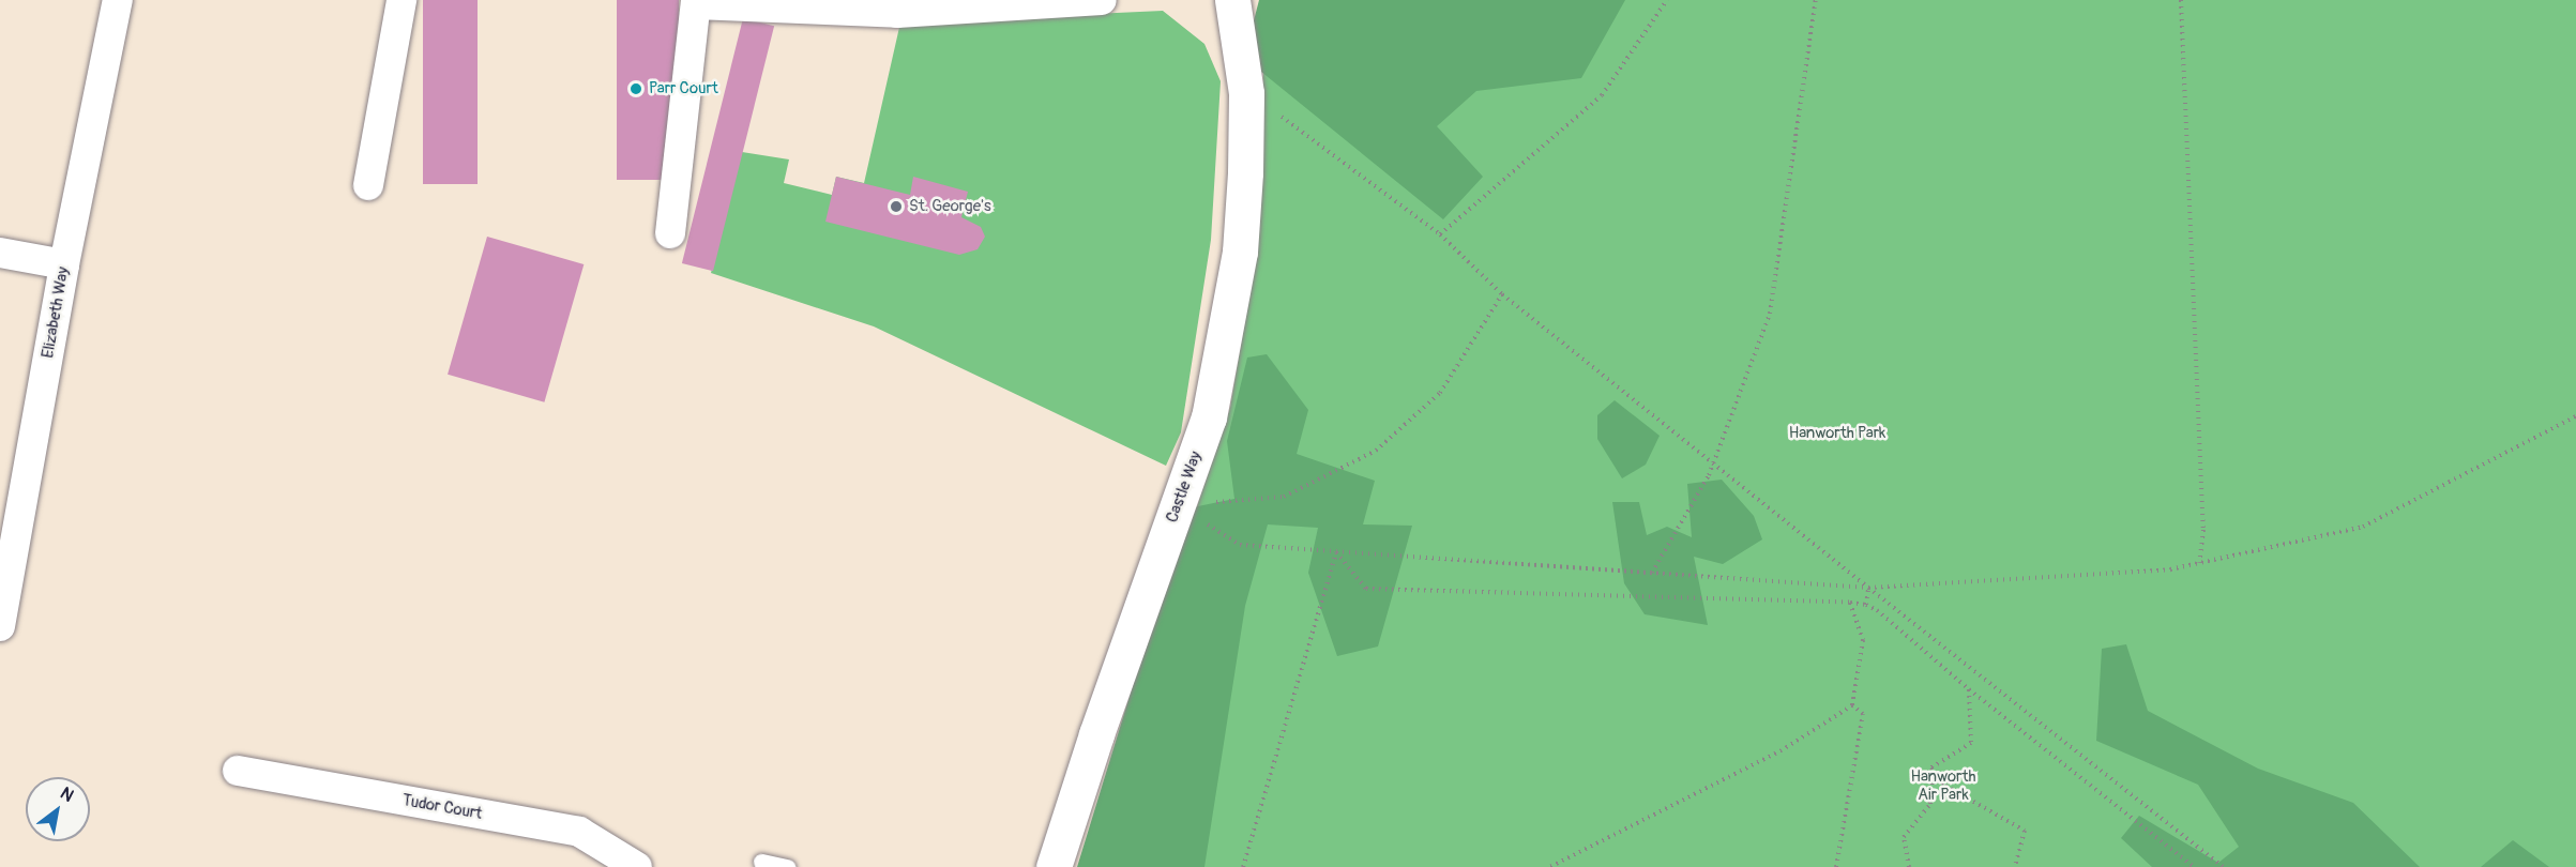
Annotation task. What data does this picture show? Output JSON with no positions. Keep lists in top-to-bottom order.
{
  "streets": {
    "street": ["Elizabeth Way", "Castle Way", "Tudor Court"]
  },
  "parks": ["Hanworth Park", "Hanworth Air Park"],
  "places": ["Parr Court", "St. George's"],
  "north": "top right"
}
